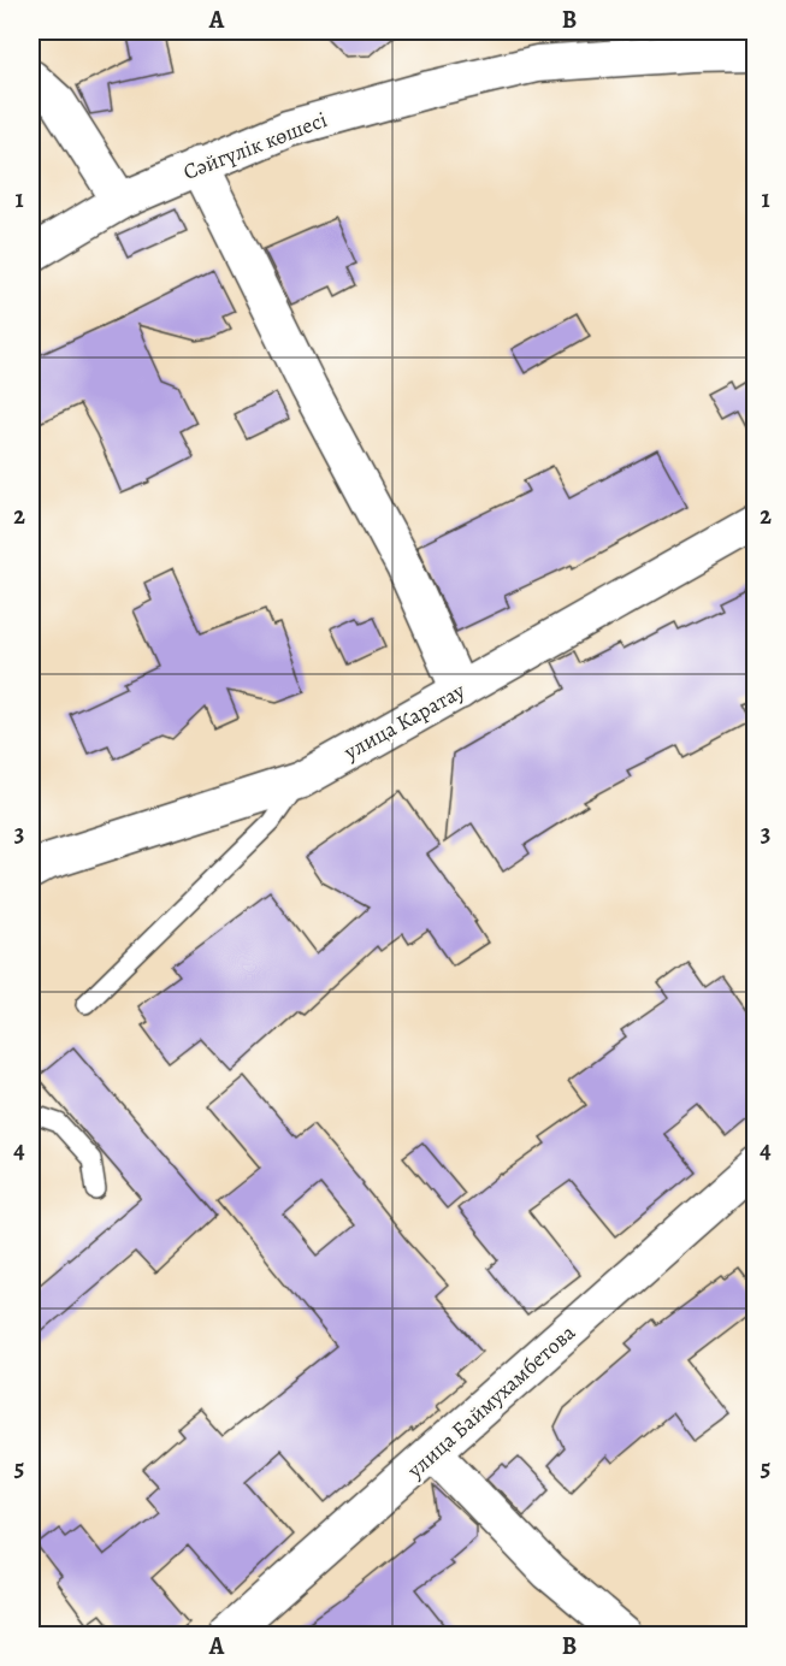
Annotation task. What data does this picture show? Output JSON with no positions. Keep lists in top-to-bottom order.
{
  "streets": {
    "street": ["Сәйгүлік көшесі", "улица Каратау", "улица Баймухамбетова"]
  },
  "grid": {
    "columns": ["A", "B"],
    "rows": [
      "1",
      "2",
      "3",
      "4",
      "5"
    ]
  }
}
